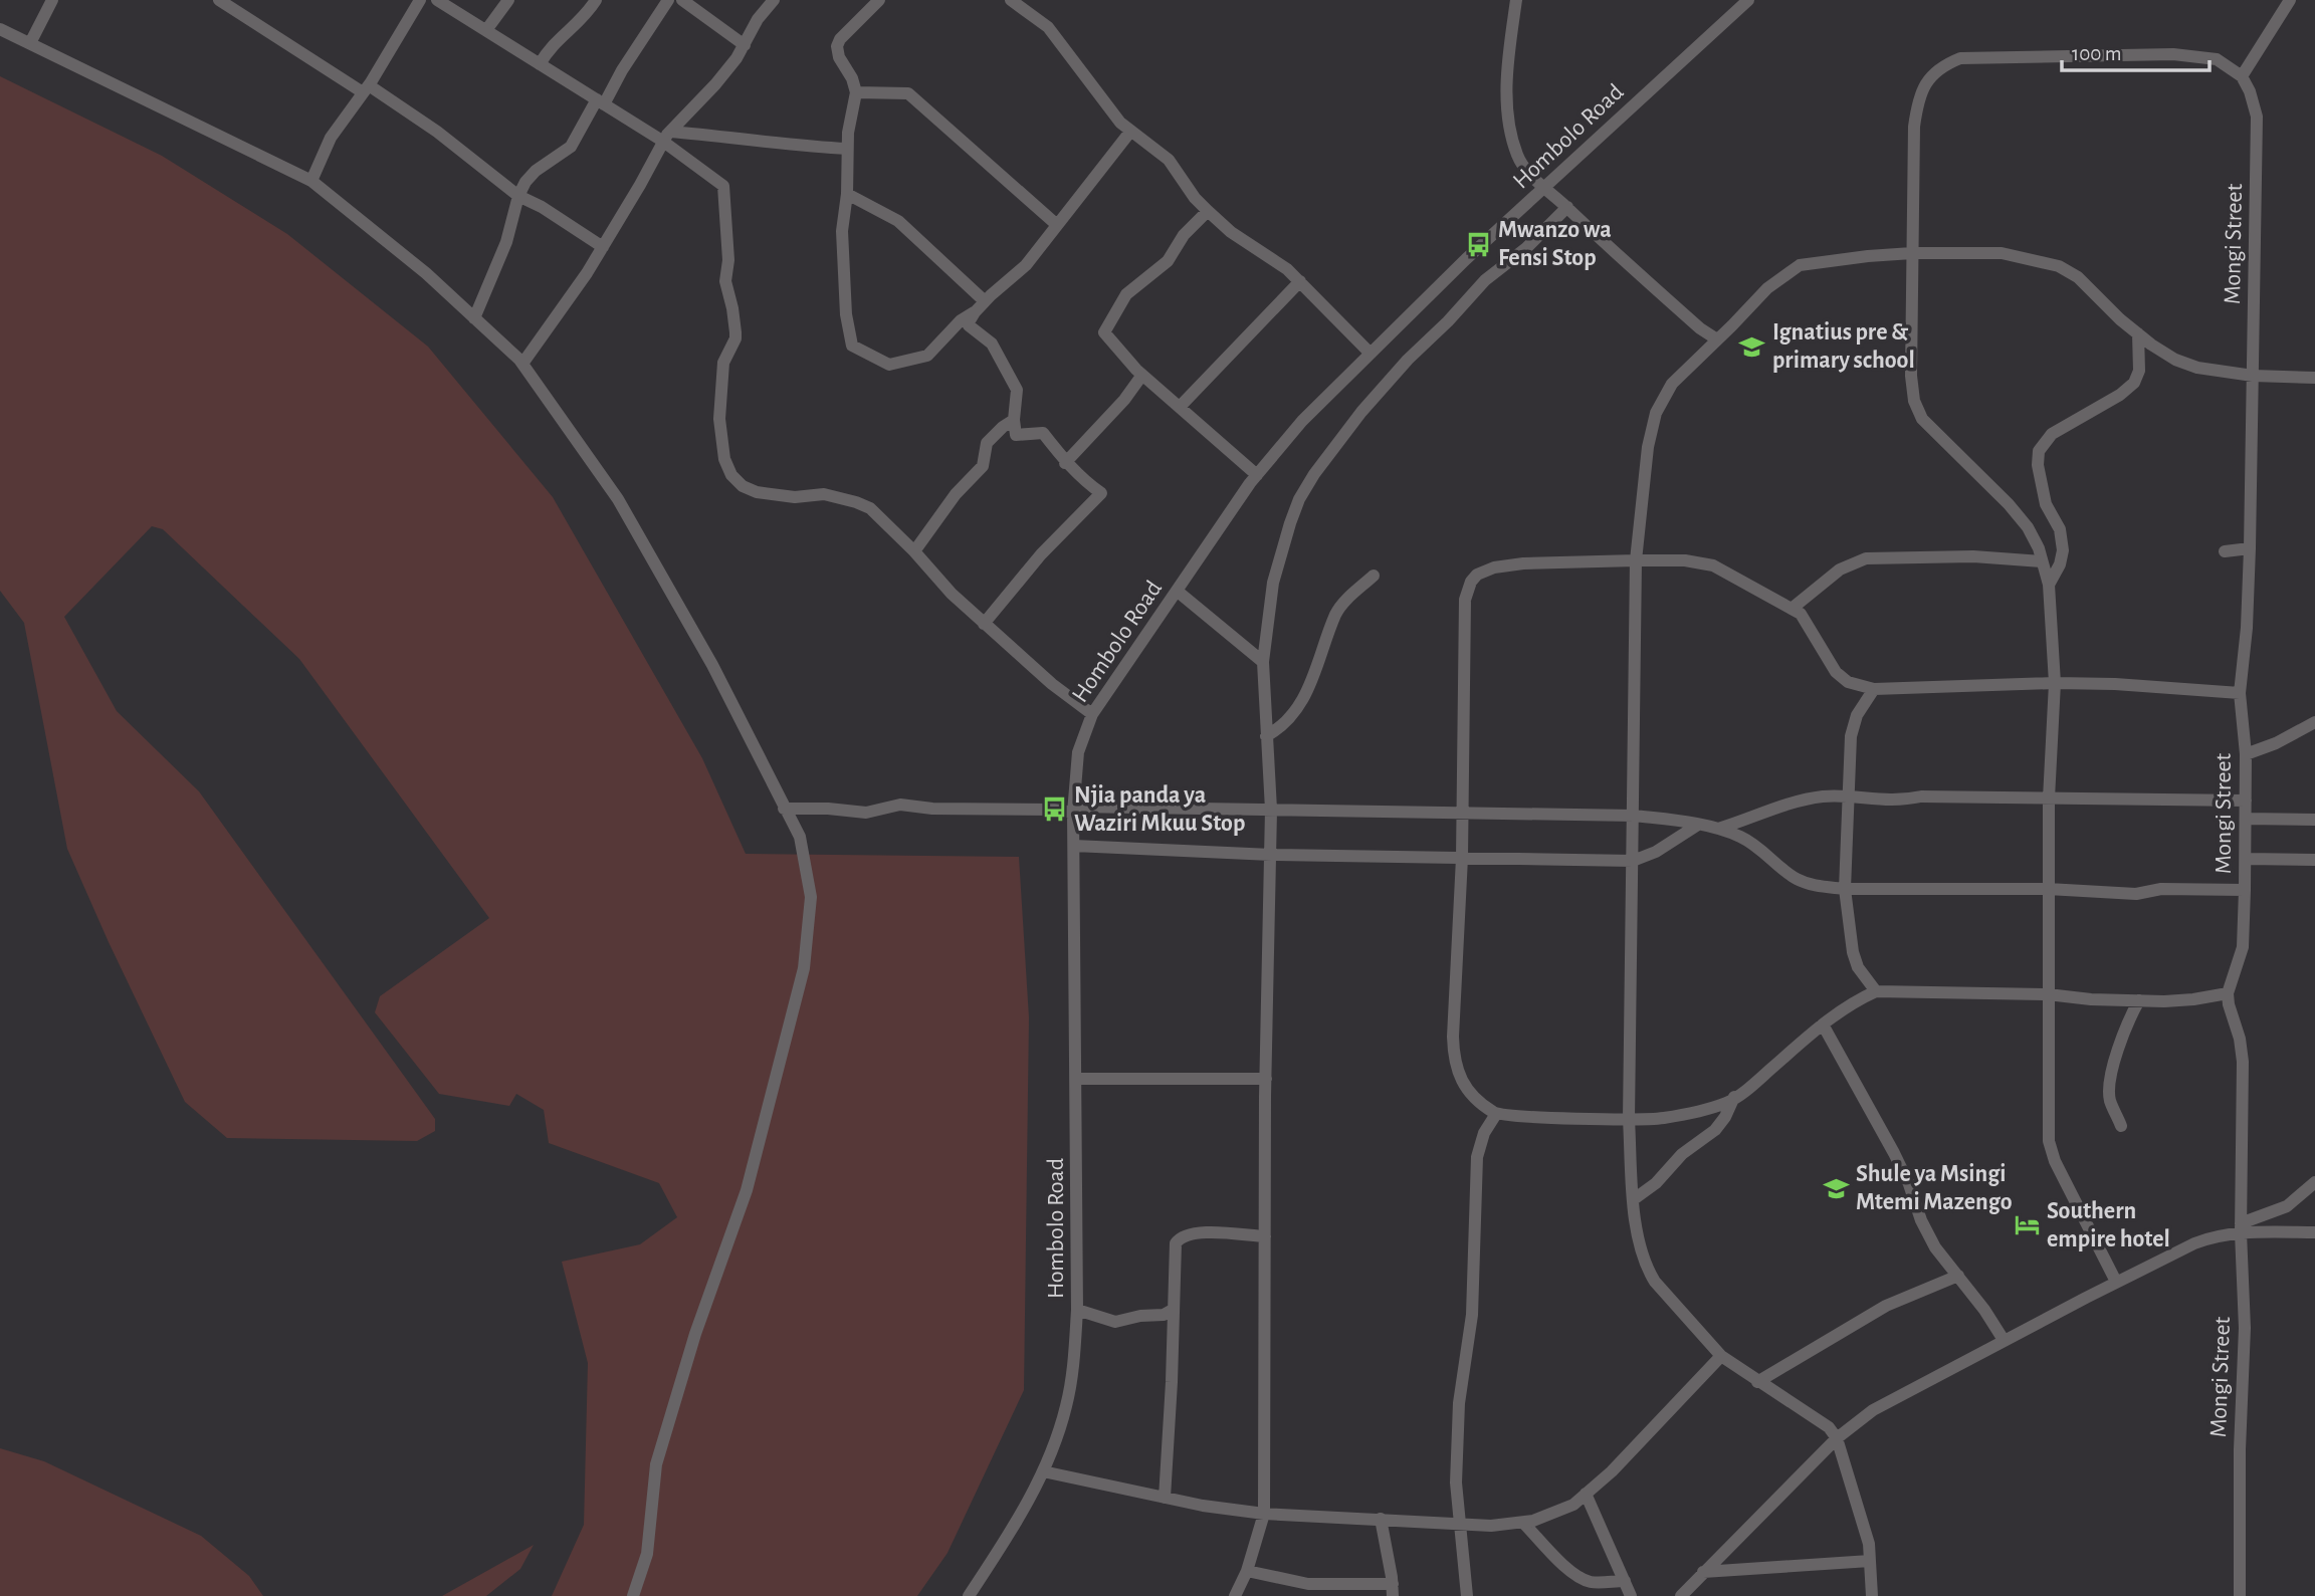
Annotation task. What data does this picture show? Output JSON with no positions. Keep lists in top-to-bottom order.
{
  "streets": {
    "street": ["Hombolo Road", "Mongi Street"]
  },
  "places": {
    "bus stop": ["Mwanzo wa Fensi Stop", "Njia panda ya Waziri Mkuu Stop"],
    "school or university": ["Ignatius pre & primary school", "Shule ya Msingi Mtemi Mazengo"],
    "hotel": ["Southern empire hotel"]
  },
  "scale_bar": "100 m"
}
